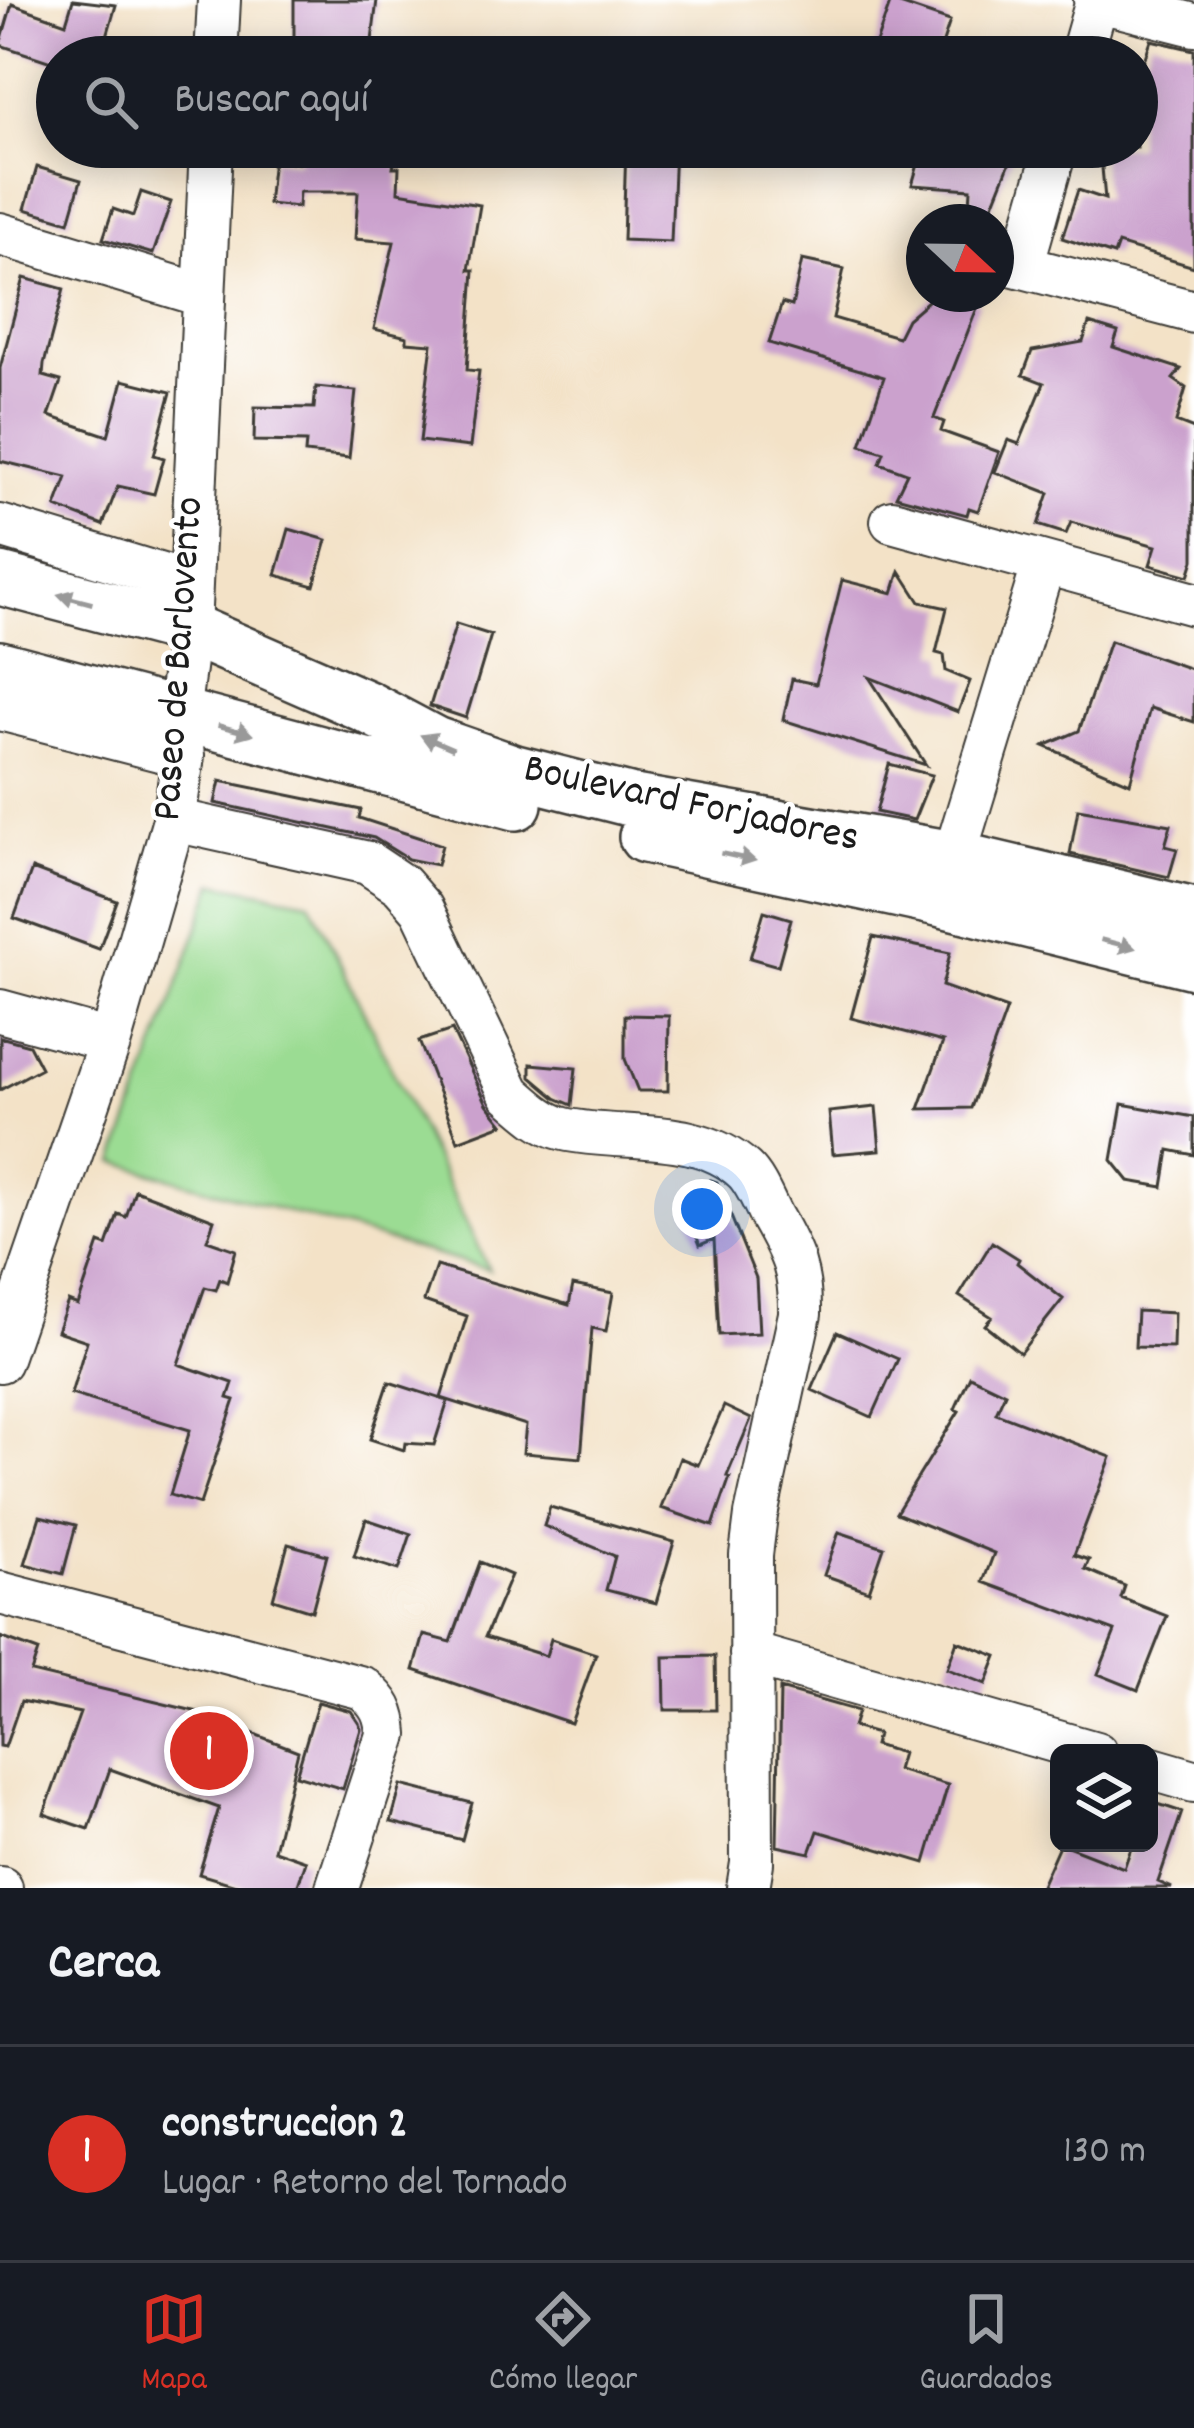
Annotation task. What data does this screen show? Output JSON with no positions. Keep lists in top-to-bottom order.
{
  "streets": {
    "main road": ["Boulevard Forjadores"],
    "street": ["Paseo de Barlovento"]
  },
  "crossings": [
    ["Paseo de Barlovento", "Boulevard Forjadores"]
  ],
  "north": "right",
  "page": {
    "search": "Buscar aquí",
    "pins": "1",
    "heading": "Cerca",
    "list": [
      {
        "mark": "1",
        "name": "construccion 2",
        "note": "Lugar · Retorno del Tornado",
        "value": "130 m"
      }
    ],
    "nav": ["Mapa", "Cómo llegar", "Guardados"]
  }
}
